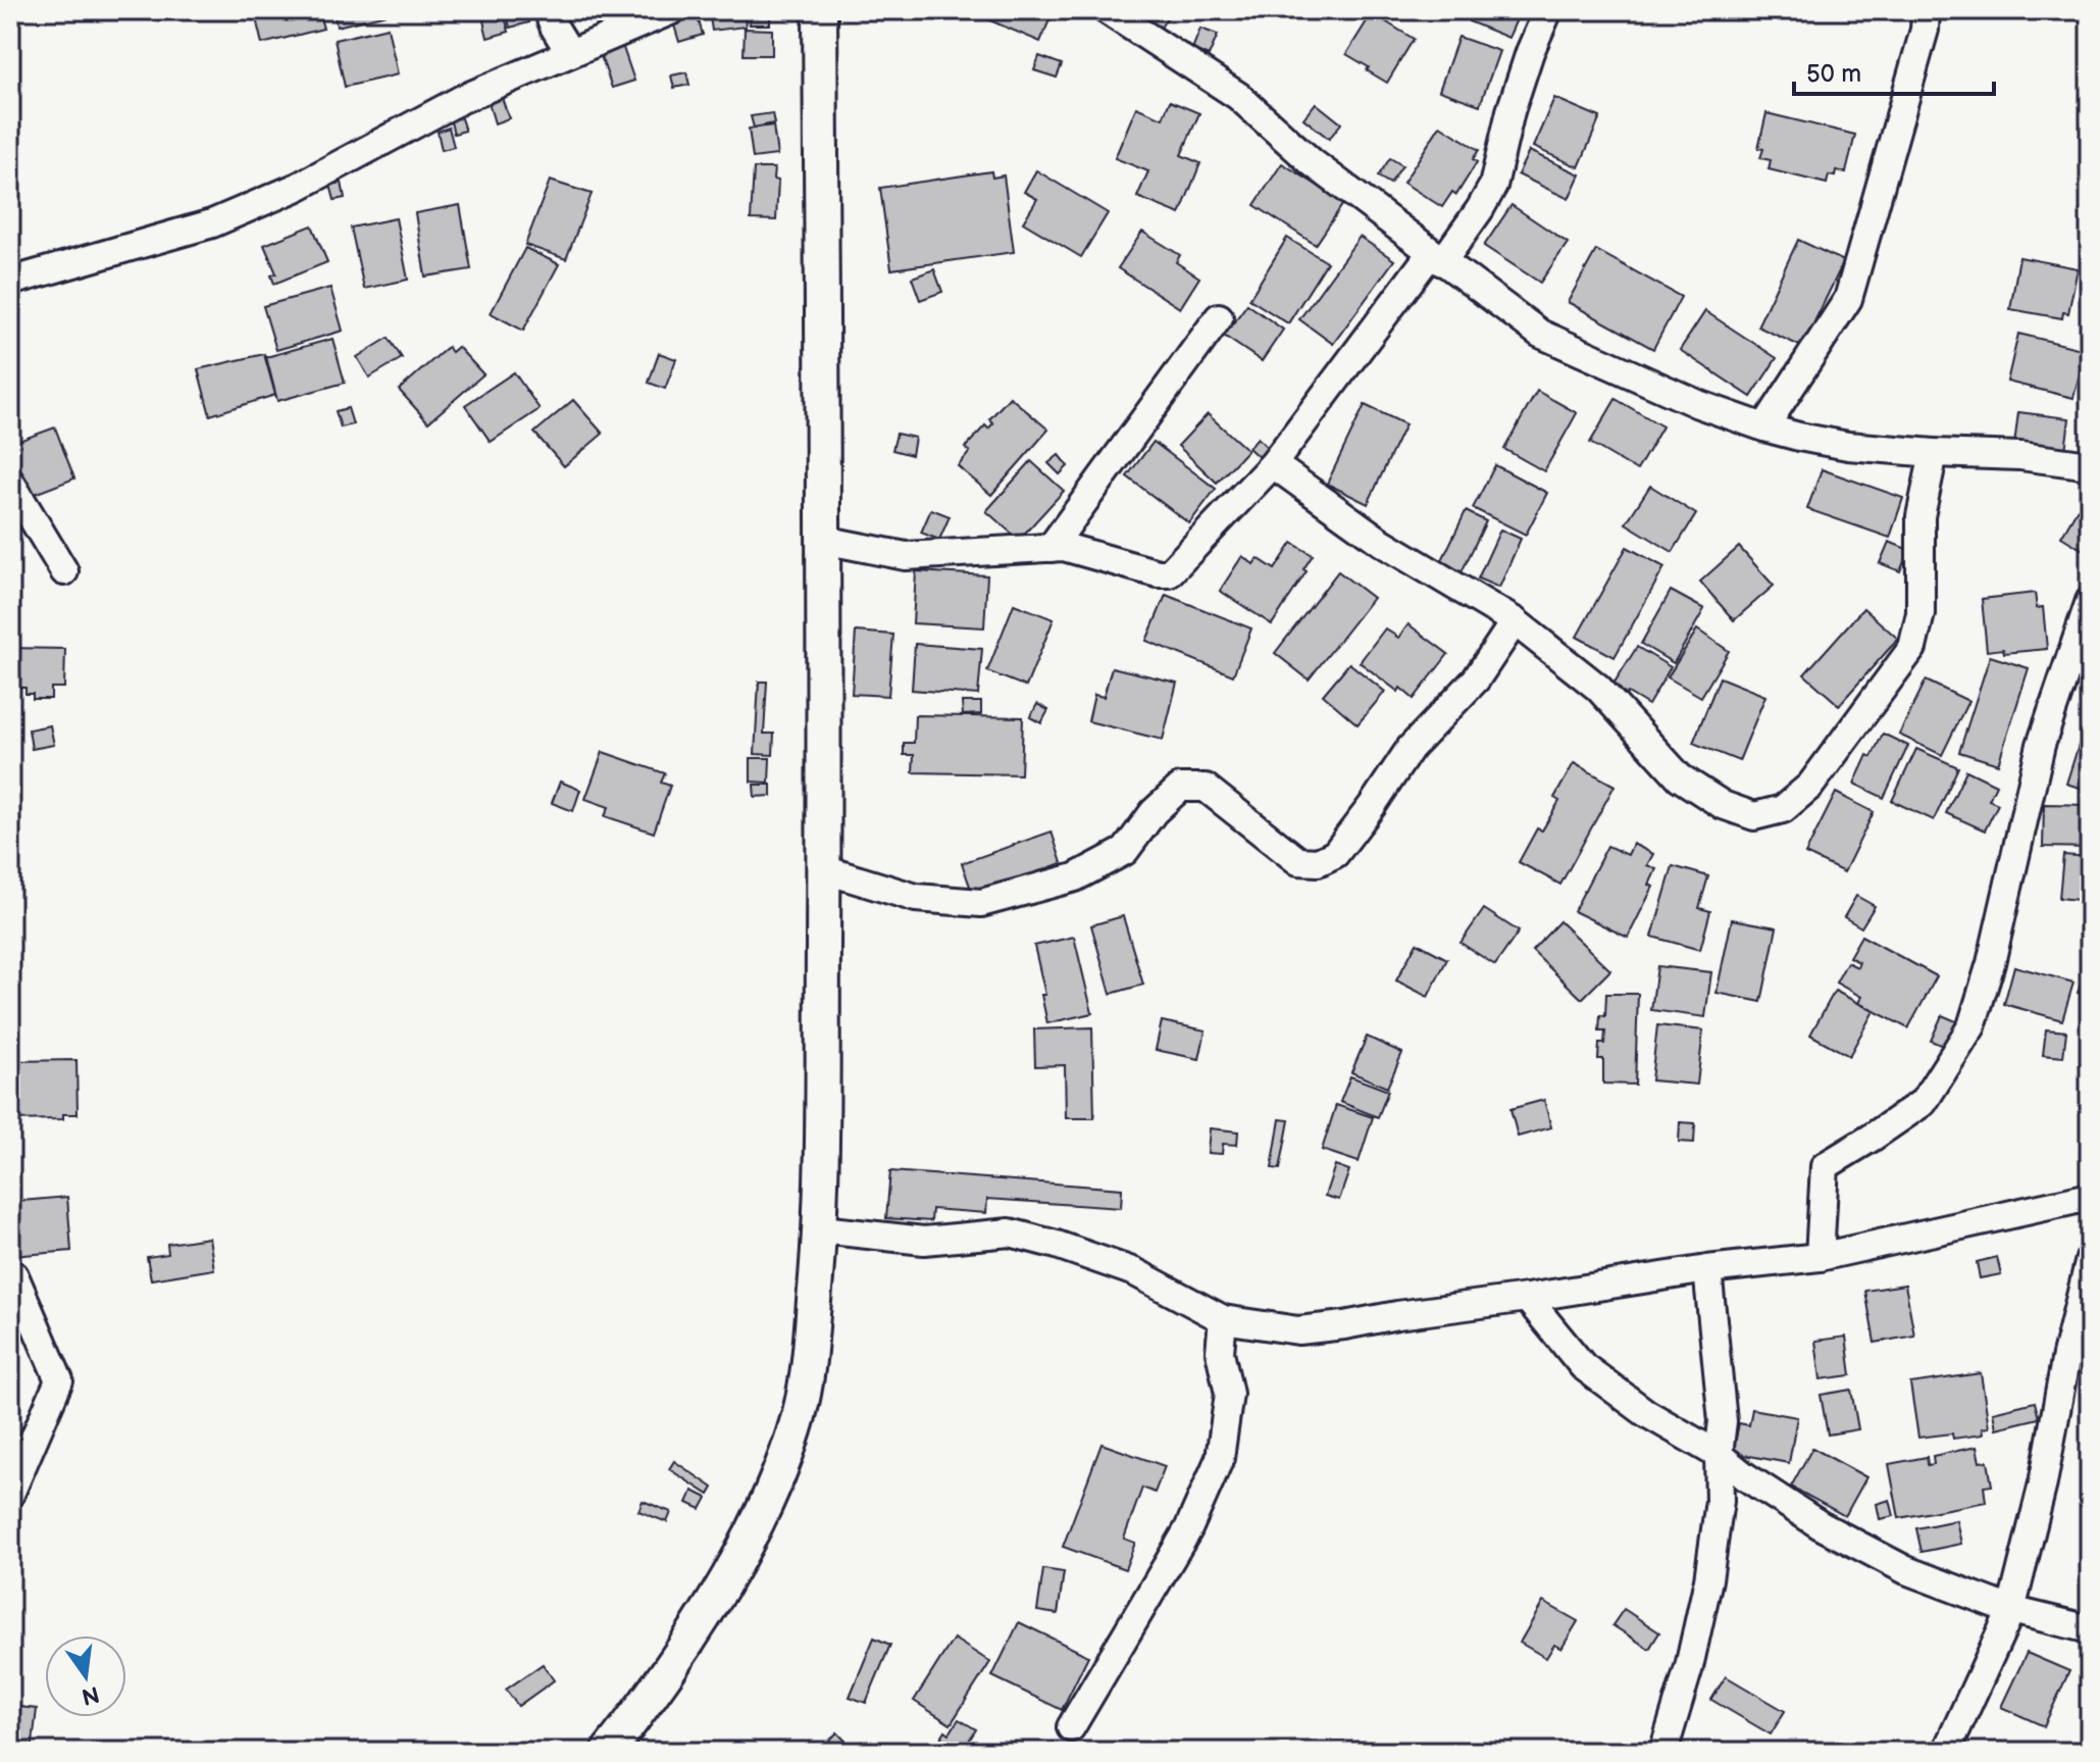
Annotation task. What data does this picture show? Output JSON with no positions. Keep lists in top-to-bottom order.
{
  "scale_bar": "50 m",
  "north": "bottom"
}
